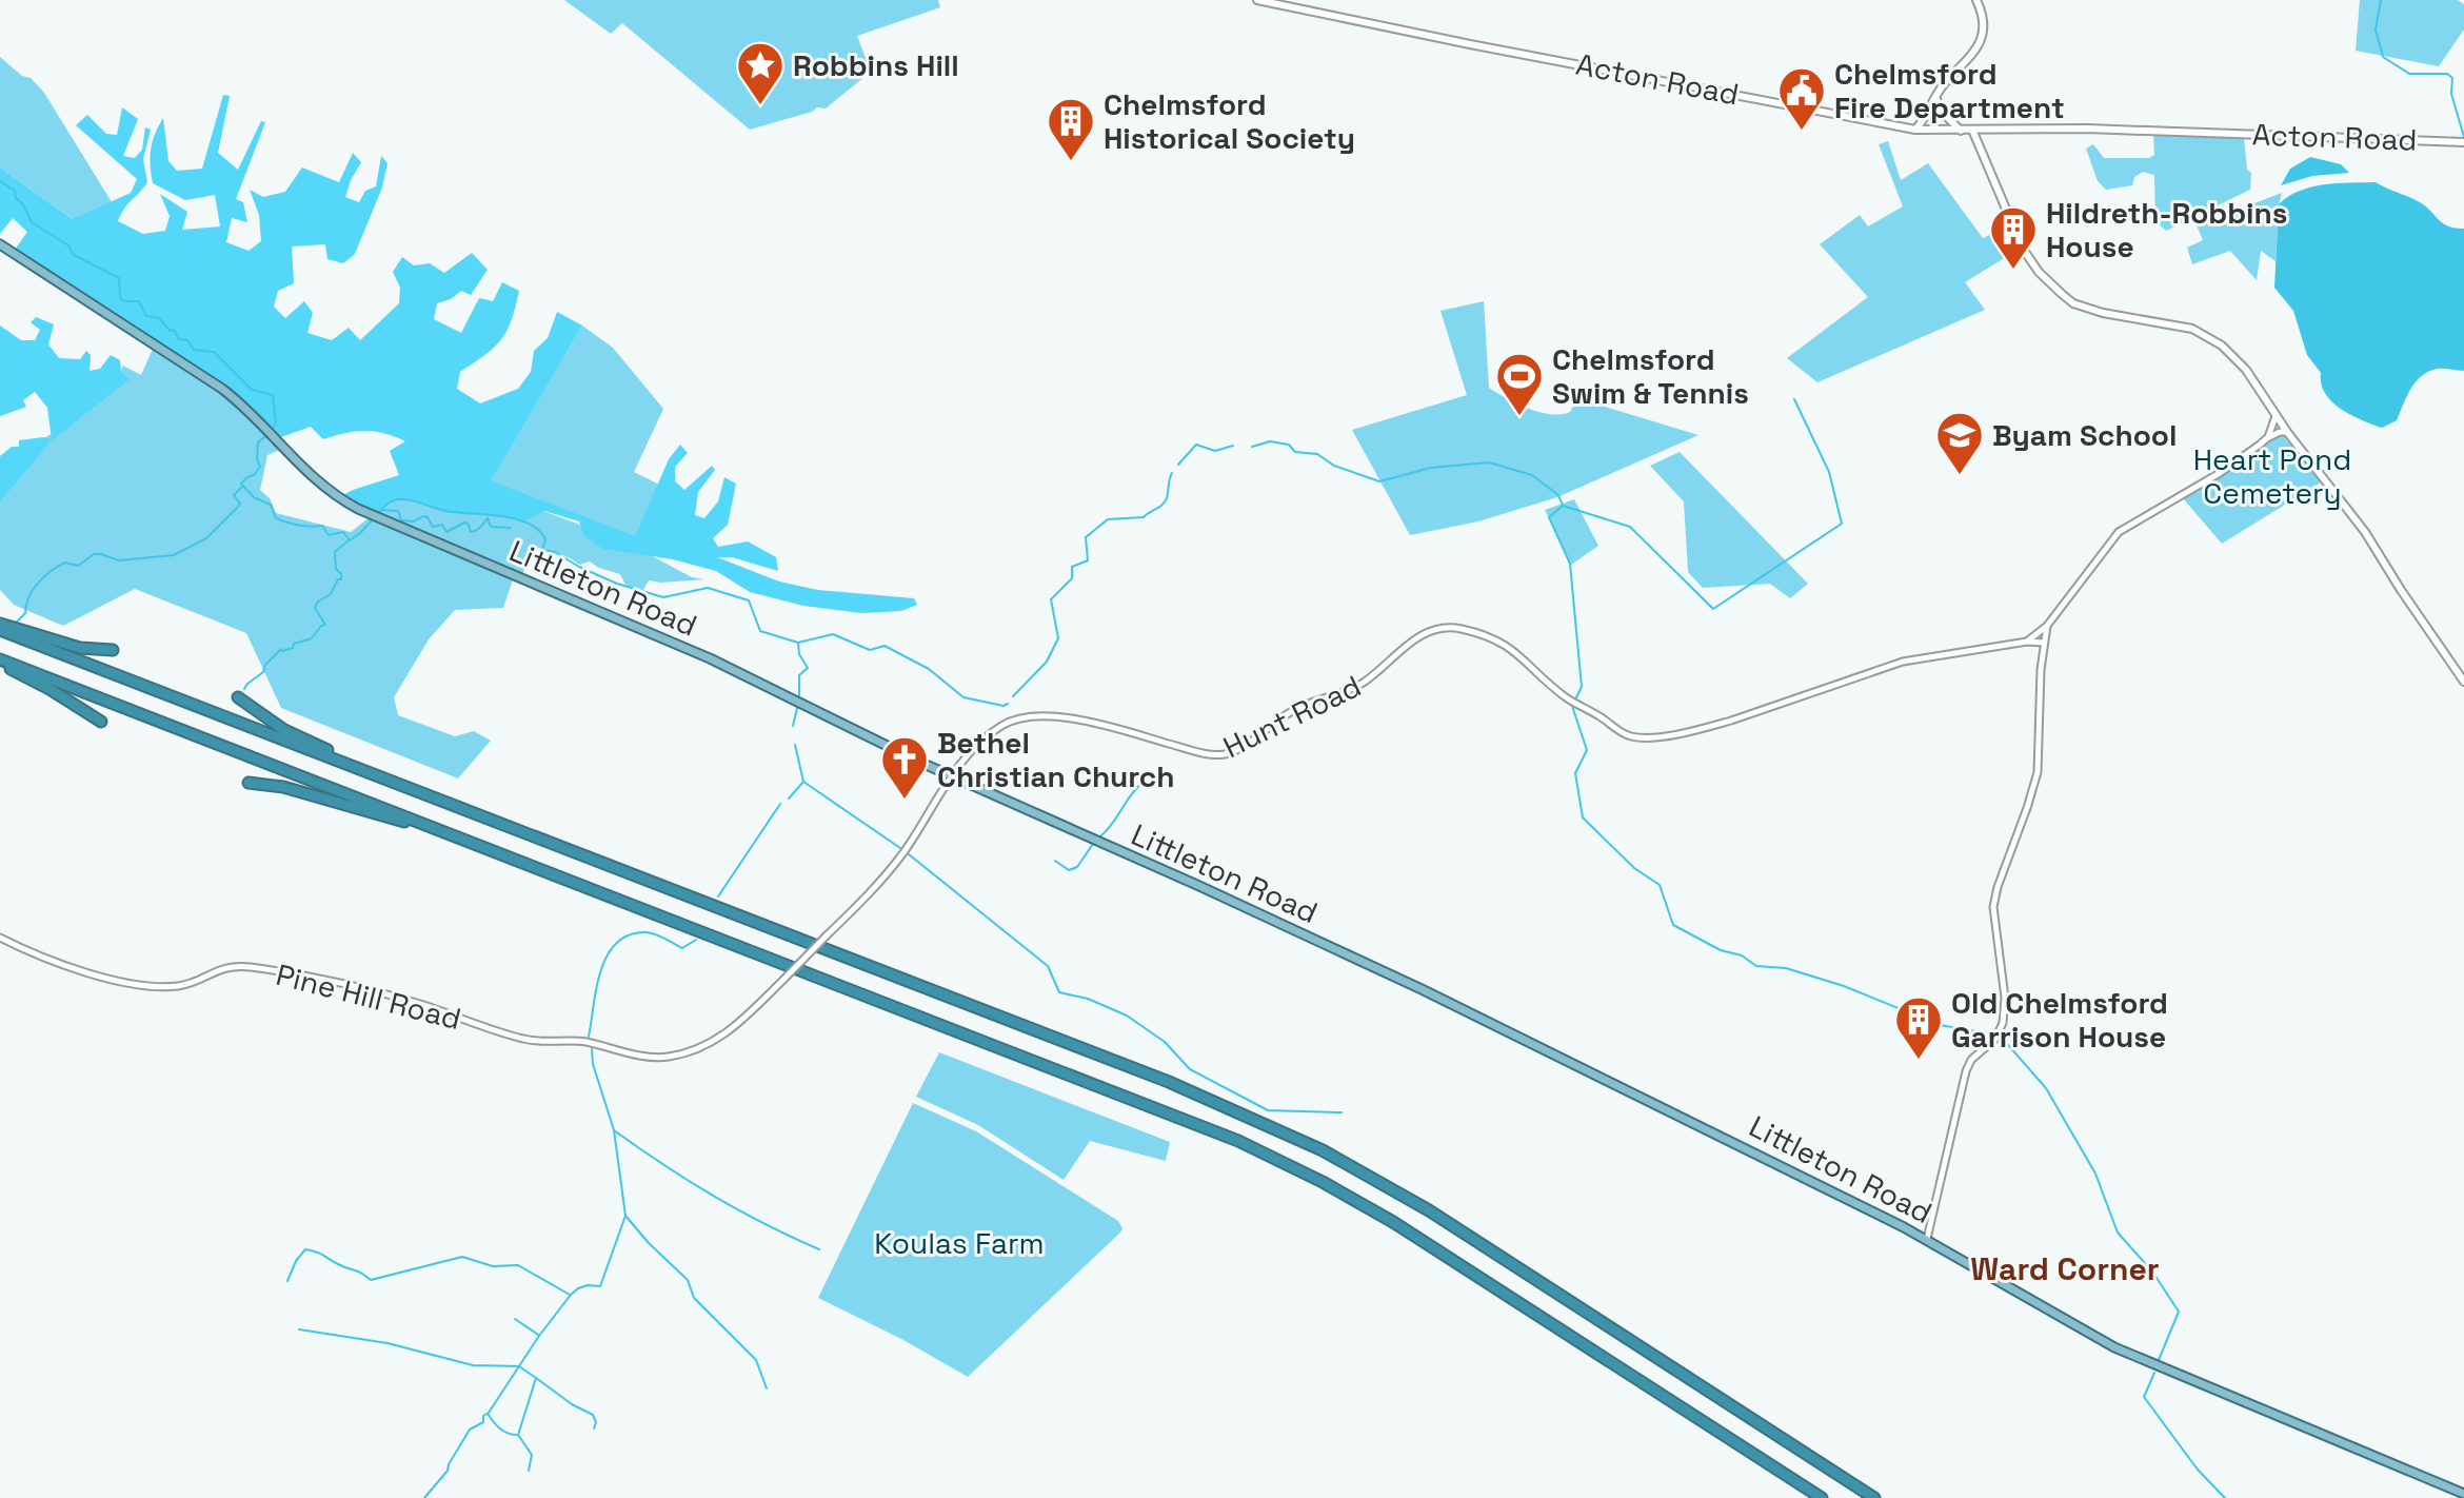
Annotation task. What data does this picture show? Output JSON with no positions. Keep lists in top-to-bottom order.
{
  "streets": {
    "main road": ["Acton Road", "Littleton Road"],
    "street": ["Hunt Road", "Pine Hill Road"]
  },
  "crossings": [
    ["Littleton Road", "Hunt Road"],
    ["Hunt Road", "Pine Hill Road"]
  ],
  "districts": ["Ward Corner"],
  "parks": ["Heart Pond Cemetery", "Koulas Farm"],
  "places": {
    "place": ["Robbins Hill"],
    "public building": ["Chelmsford Fire Department"],
    "building": ["Chelmsford Historical Society", "Hildreth-Robbins House", "Old Chelmsford Garrison House"],
    "sports": ["Chelmsford Swim & Tennis"],
    "school or university": ["Byam School"],
    "church": ["Bethel Christian Church"]
  }
}
